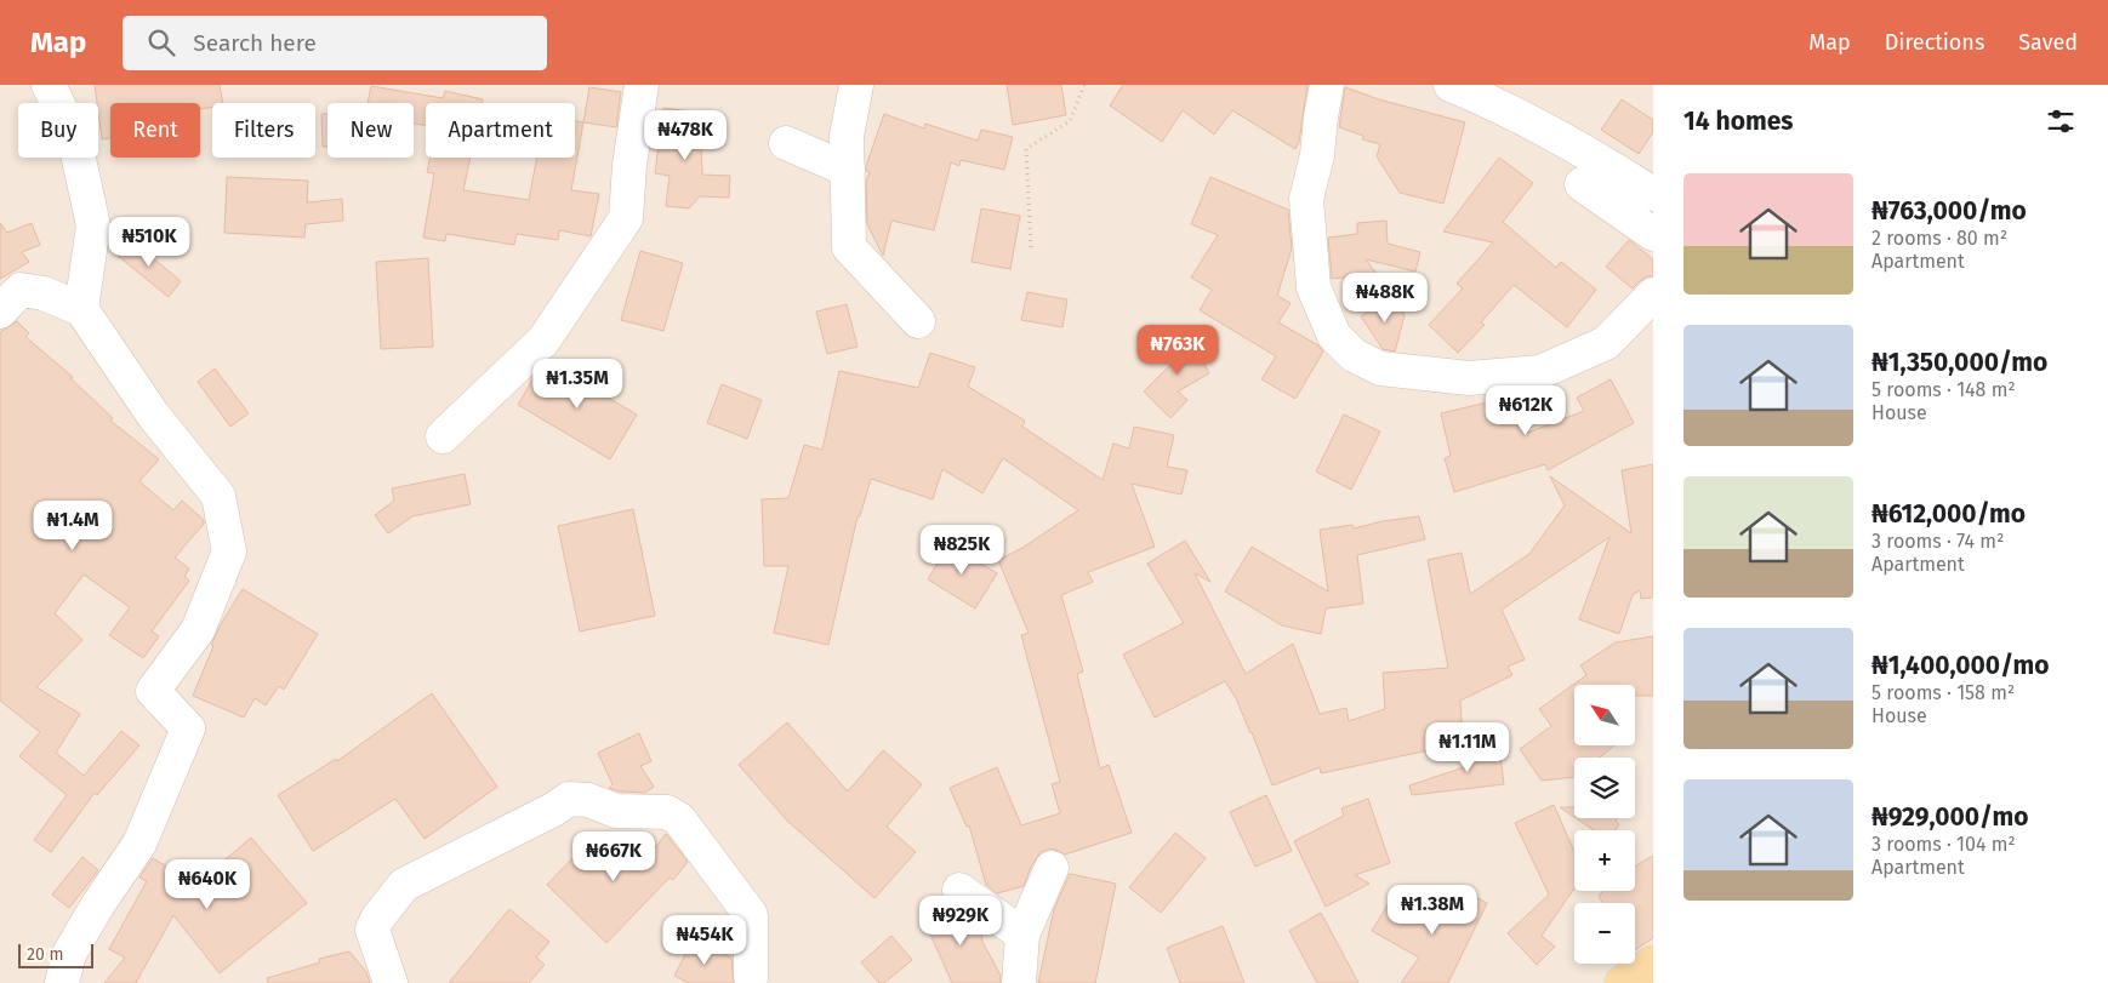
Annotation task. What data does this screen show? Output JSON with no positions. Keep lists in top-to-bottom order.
{
  "scale_bar": "20 m",
  "north": "top left",
  "page": {
    "header": "Map",
    "search": "Search here",
    "nav": ["Map", "Directions", "Saved"],
    "heading": "14 homes",
    "chip": [
      "Buy",
      "Rent",
      "Filters",
      "New",
      "Apartment"
    ],
    "price": [
      "₦478K",
      "₦510K",
      "₦488K",
      "₦763K",
      "₦1.35M",
      "₦612K",
      "₦1.4M",
      "₦825K",
      "₦1.11M",
      "₦667K",
      "₦640K",
      "₦1.38M",
      "₦929K",
      "₦454K"
    ],
    "list": [
      {
        "name": "₦763,000/mo",
        "note": "2 rooms · 80 m² · Apartment"
      },
      {
        "name": "₦1,350,000/mo",
        "note": "5 rooms · 148 m² · House"
      },
      {
        "name": "₦612,000/mo",
        "note": "3 rooms · 74 m² · Apartment"
      },
      {
        "name": "₦1,400,000/mo",
        "note": "5 rooms · 158 m² · House"
      },
      {
        "name": "₦929,000/mo",
        "note": "3 rooms · 104 m² · Apartment"
      }
    ],
    "map_buttons": ["+", "−"],
    "scale": "20 m"
  }
}
